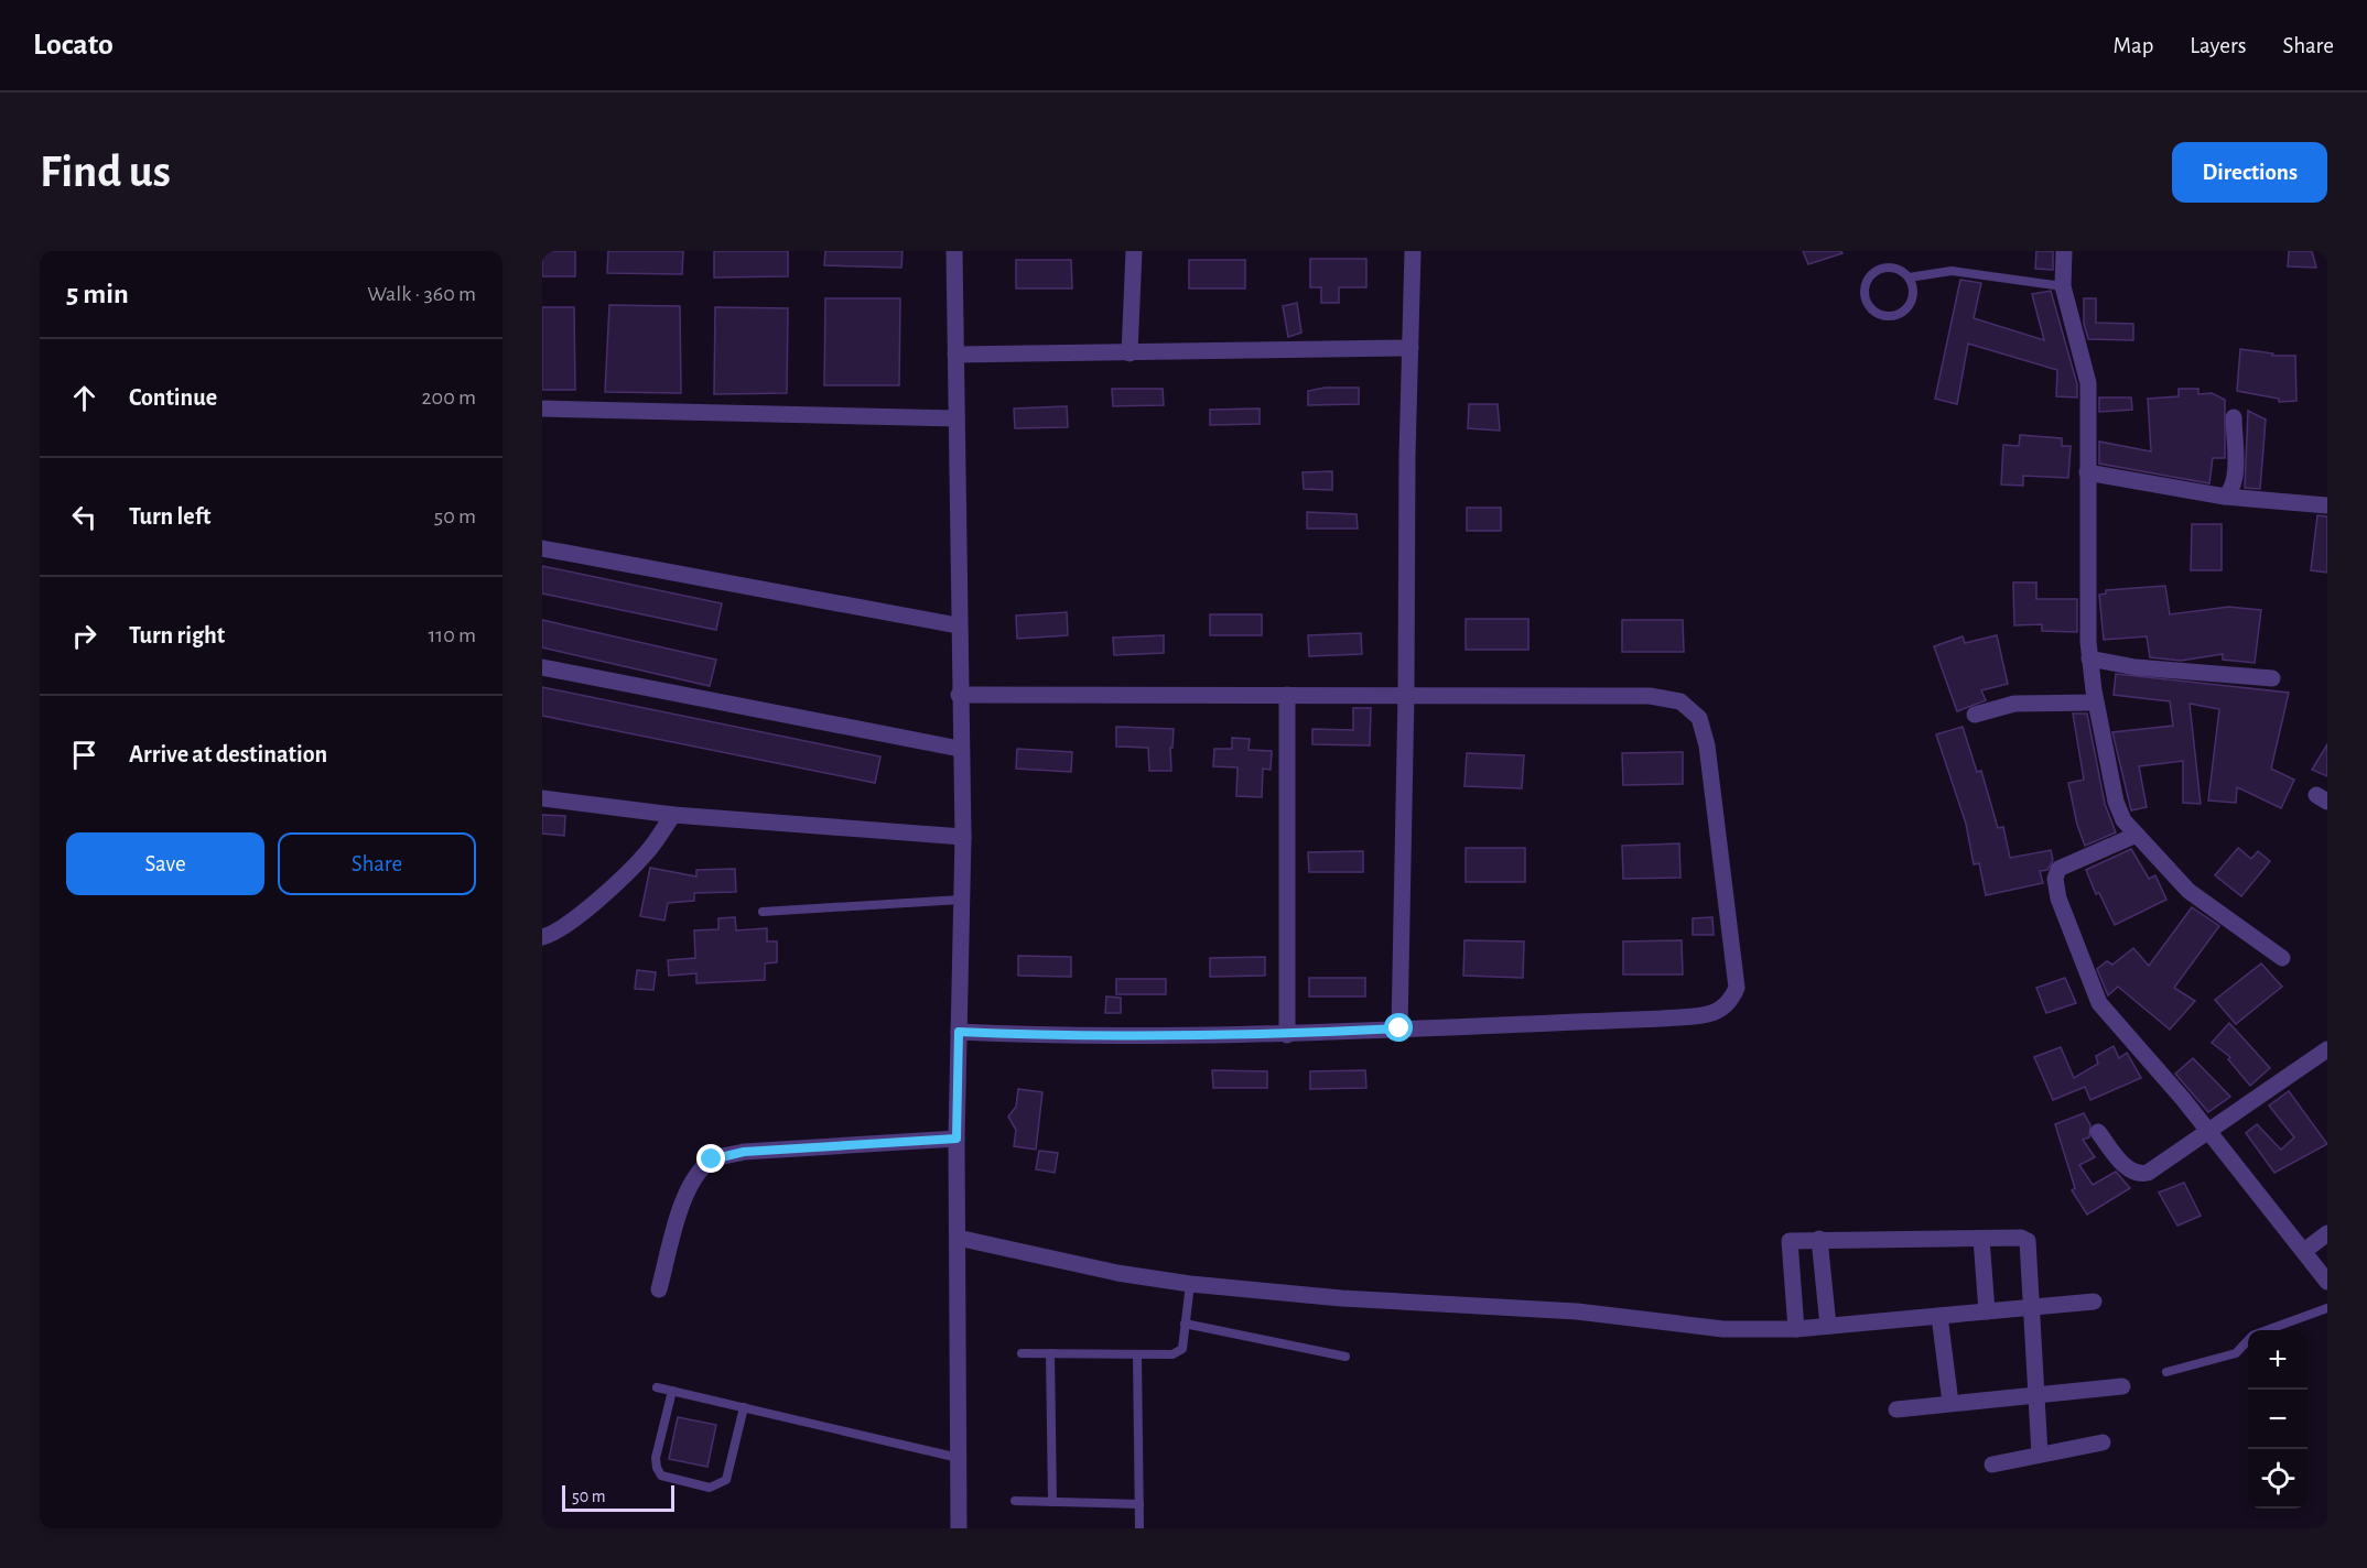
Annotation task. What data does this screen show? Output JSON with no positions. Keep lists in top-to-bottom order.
{
  "scale_bar": "50 m",
  "page": {
    "header": "Locato",
    "nav": ["Map", "Layers", "Share"],
    "buttons": [
      "Directions",
      ["Save", "Share"]
    ],
    "title": "Find us",
    "heading": ["5 min", "Walk · 360 m"],
    "list": [
      ["Continue", "200 m"],
      ["Turn left", "50 m"],
      ["Turn right", "110 m"],
      "Arrive at destination"
    ],
    "map_buttons": ["+", "−"],
    "scale": "50 m"
  }
}
